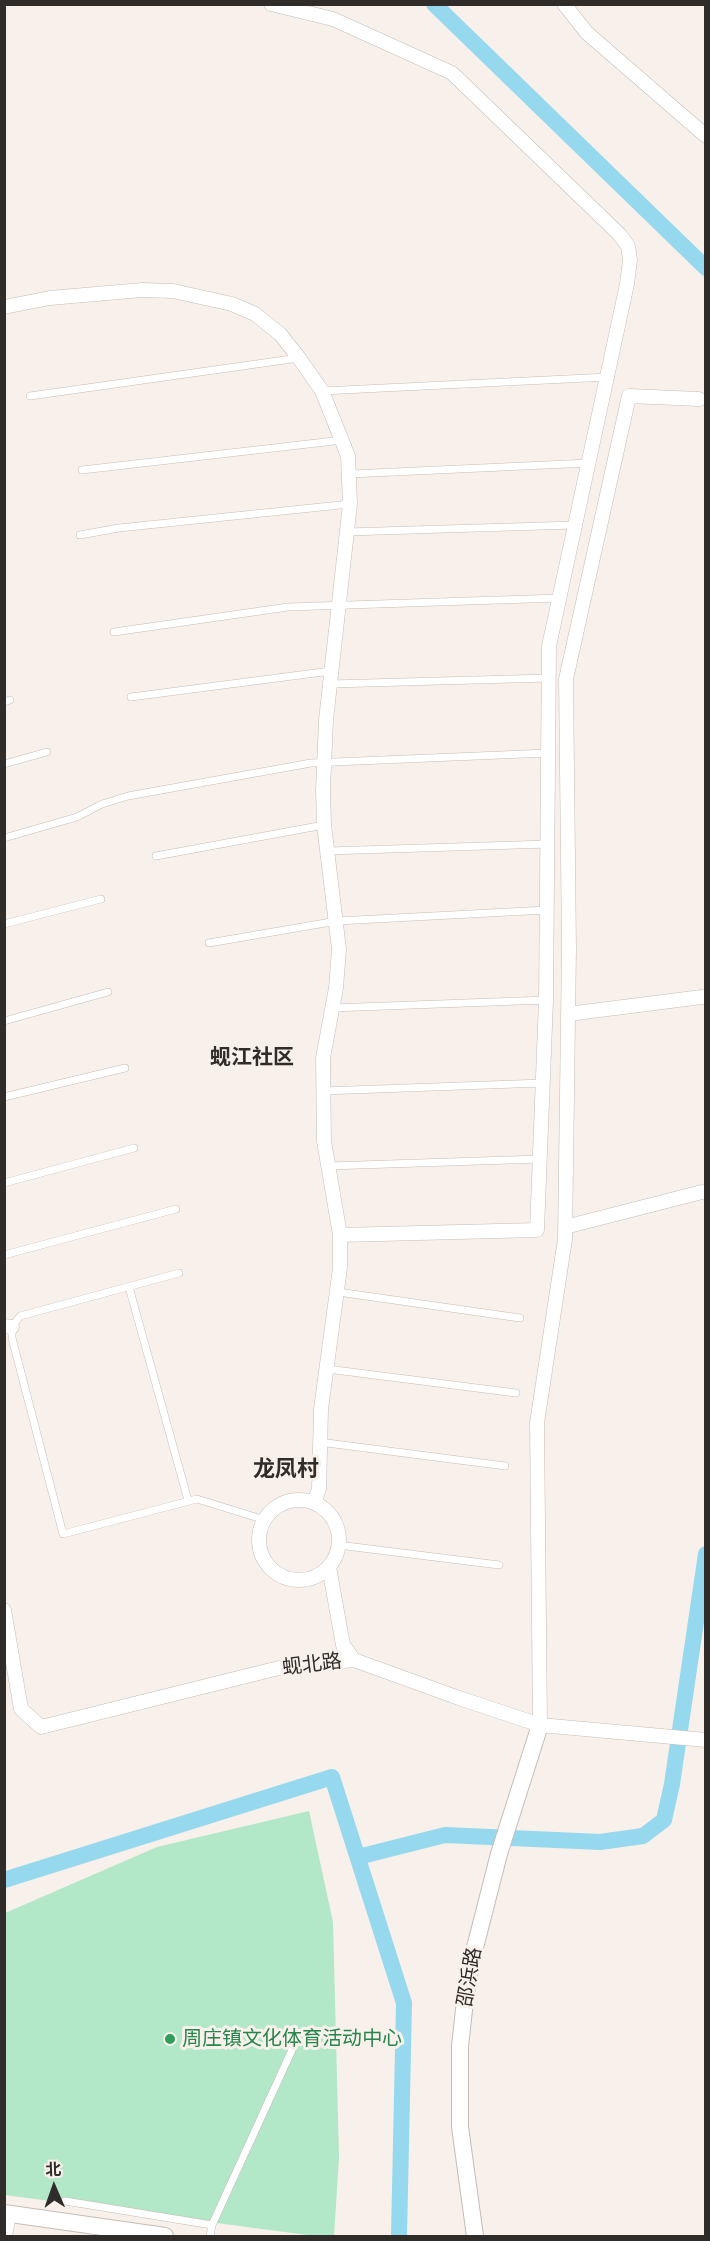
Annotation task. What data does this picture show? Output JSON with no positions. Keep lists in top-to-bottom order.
{
  "streets": {
    "street": ["蚬北路", "邵浜路"]
  },
  "crossings": [
    ["蚬北路", "邵浜路"]
  ],
  "districts": ["蚬江社区", "龙凤村"],
  "places": ["周庄镇文化体育活动中心"],
  "north": "top"
}
